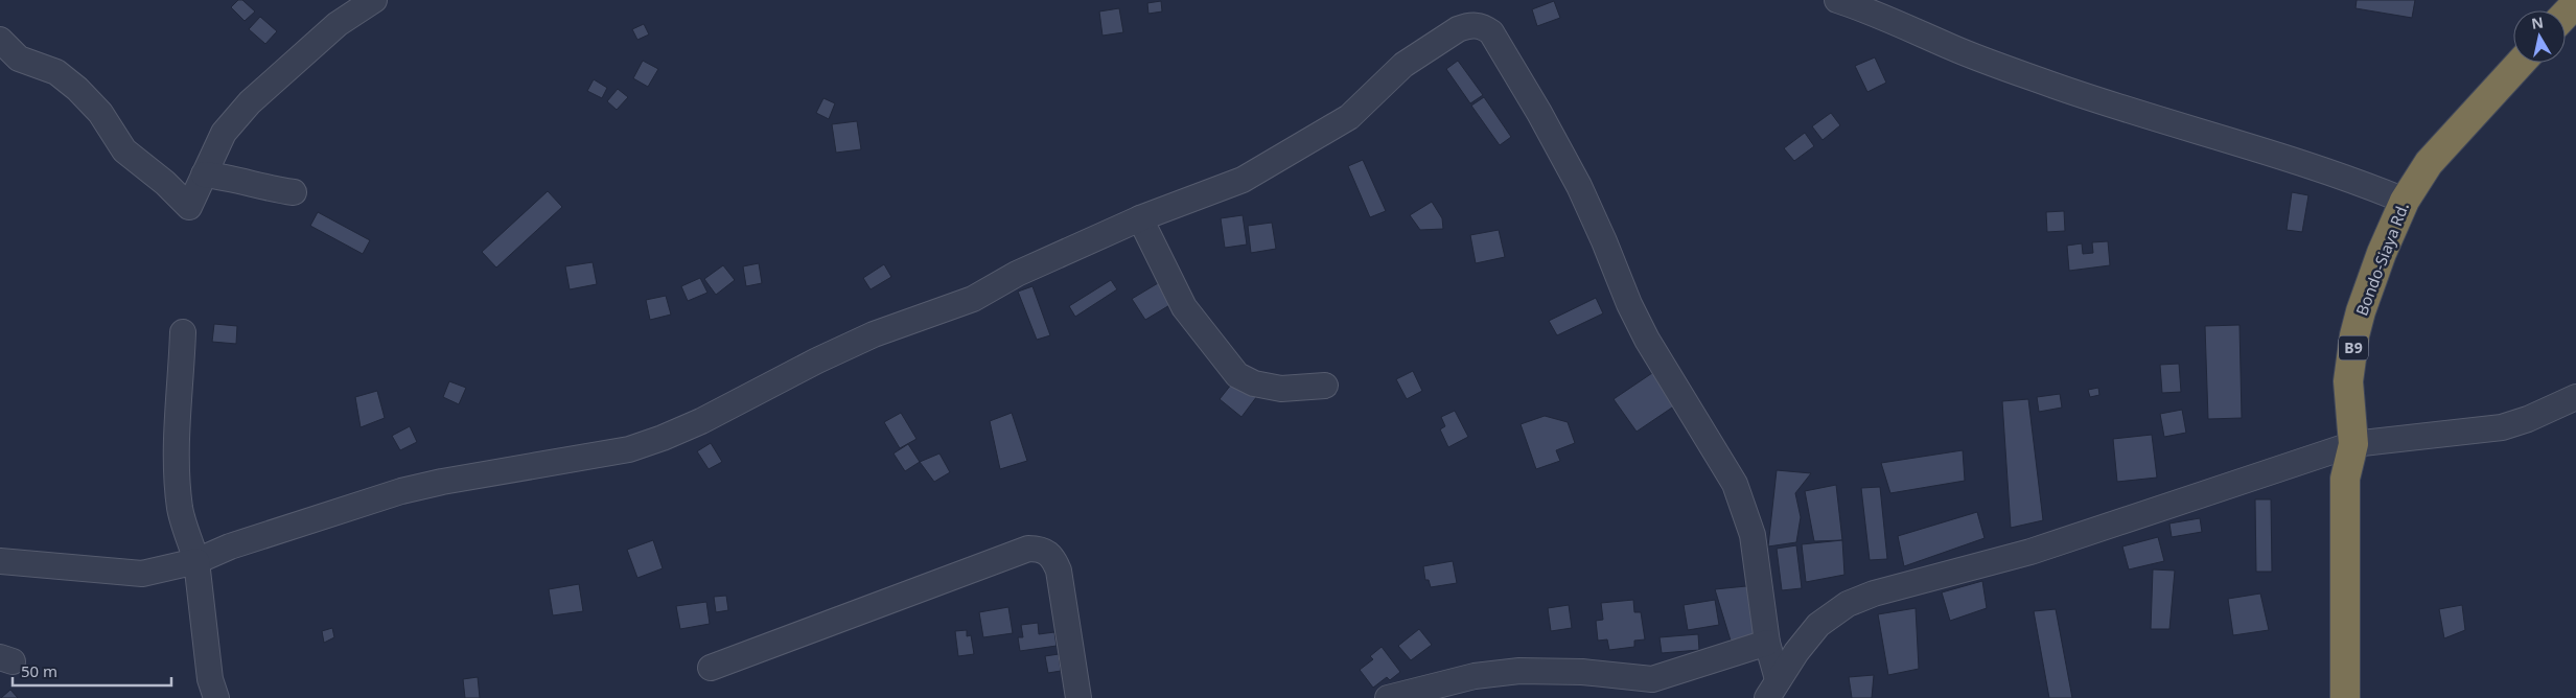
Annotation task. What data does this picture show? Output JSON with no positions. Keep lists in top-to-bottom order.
{
  "streets": {
    "highway": ["Bondo-Siaya Rd.", "B9"]
  },
  "scale_bar": "50 m",
  "north": "top"
}
